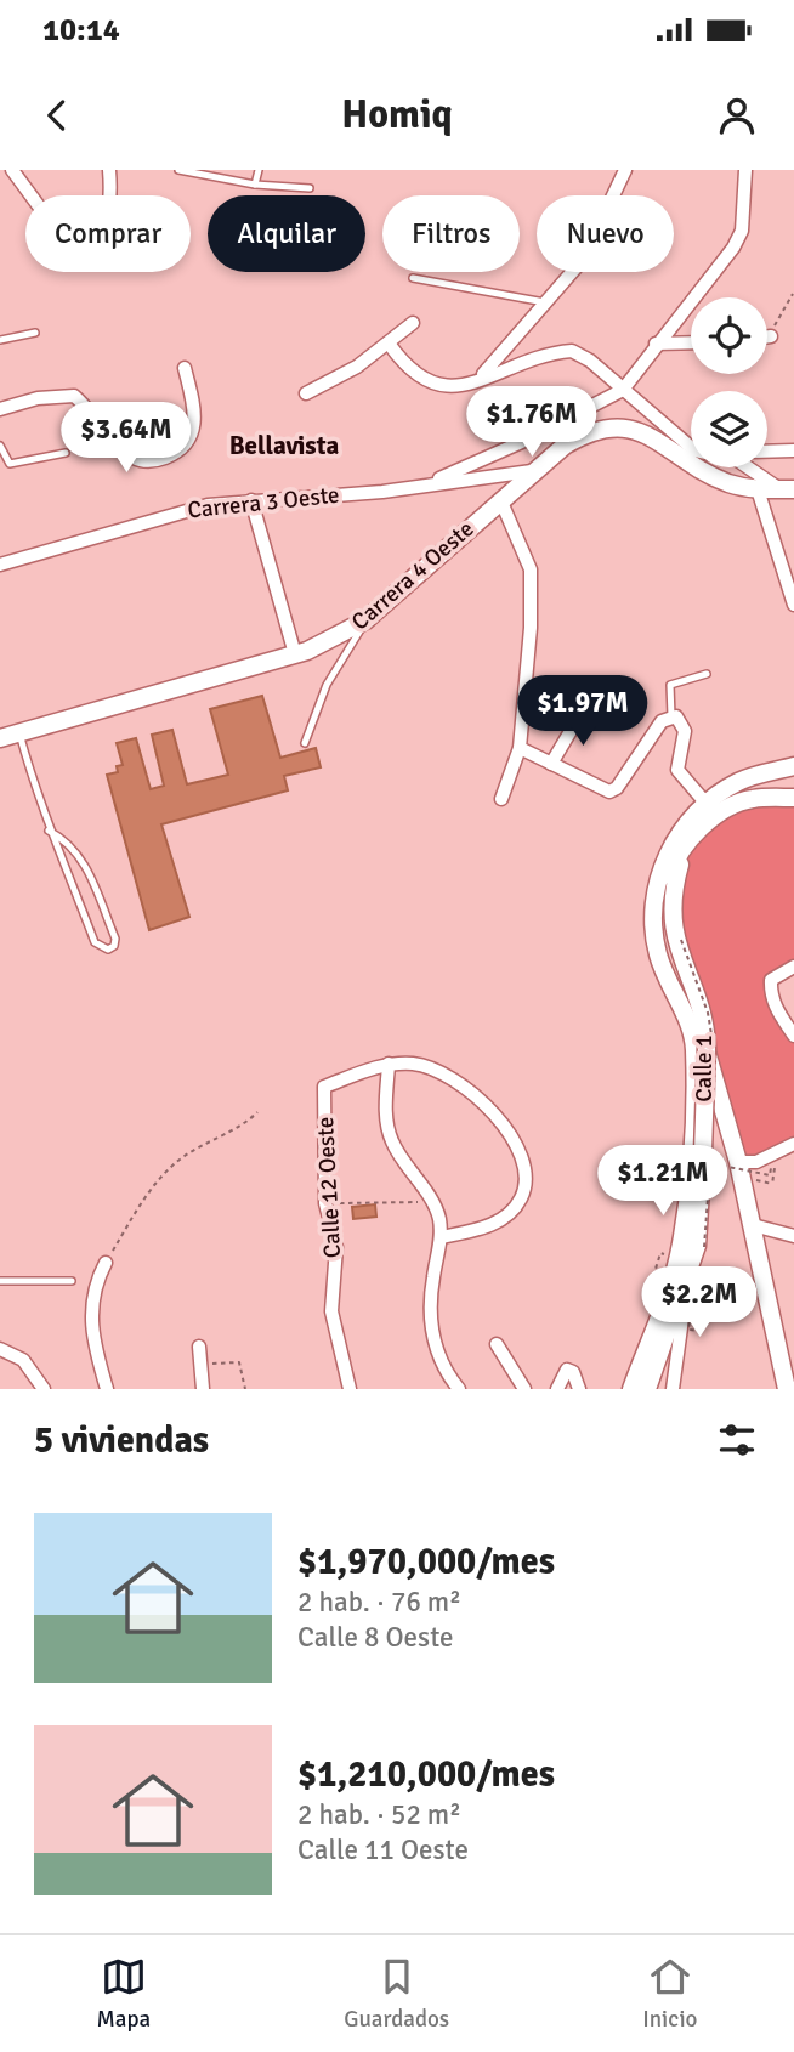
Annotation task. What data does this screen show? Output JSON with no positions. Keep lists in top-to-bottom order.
{
  "streets": {
    "street": [
      "Carrera 3 Oeste",
      "Carrera 4 Oeste",
      "Calle 1",
      "Calle 12 Oeste"
    ]
  },
  "crossings": [
    ["Carrera 3 Oeste", "Carrera 4 Oeste"]
  ],
  "districts": ["Bellavista"],
  "page": {
    "status": "10:14",
    "header": "Homiq",
    "chip": [
      "Comprar",
      "Alquilar",
      "Filtros",
      "Nuevo"
    ],
    "price": [
      "$1.76M",
      "$3.64M",
      "$1.97M",
      "$1.21M",
      "$2.2M"
    ],
    "heading": "5 viviendas",
    "list": [
      {
        "name": "$1,970,000/mes",
        "note": "2 hab. · 76 m² · Calle 8 Oeste"
      },
      {
        "name": "$1,210,000/mes",
        "note": "2 hab. · 52 m² · Calle 11 Oeste"
      }
    ],
    "tabs": ["Mapa", "Guardados", "Inicio"]
  }
}
